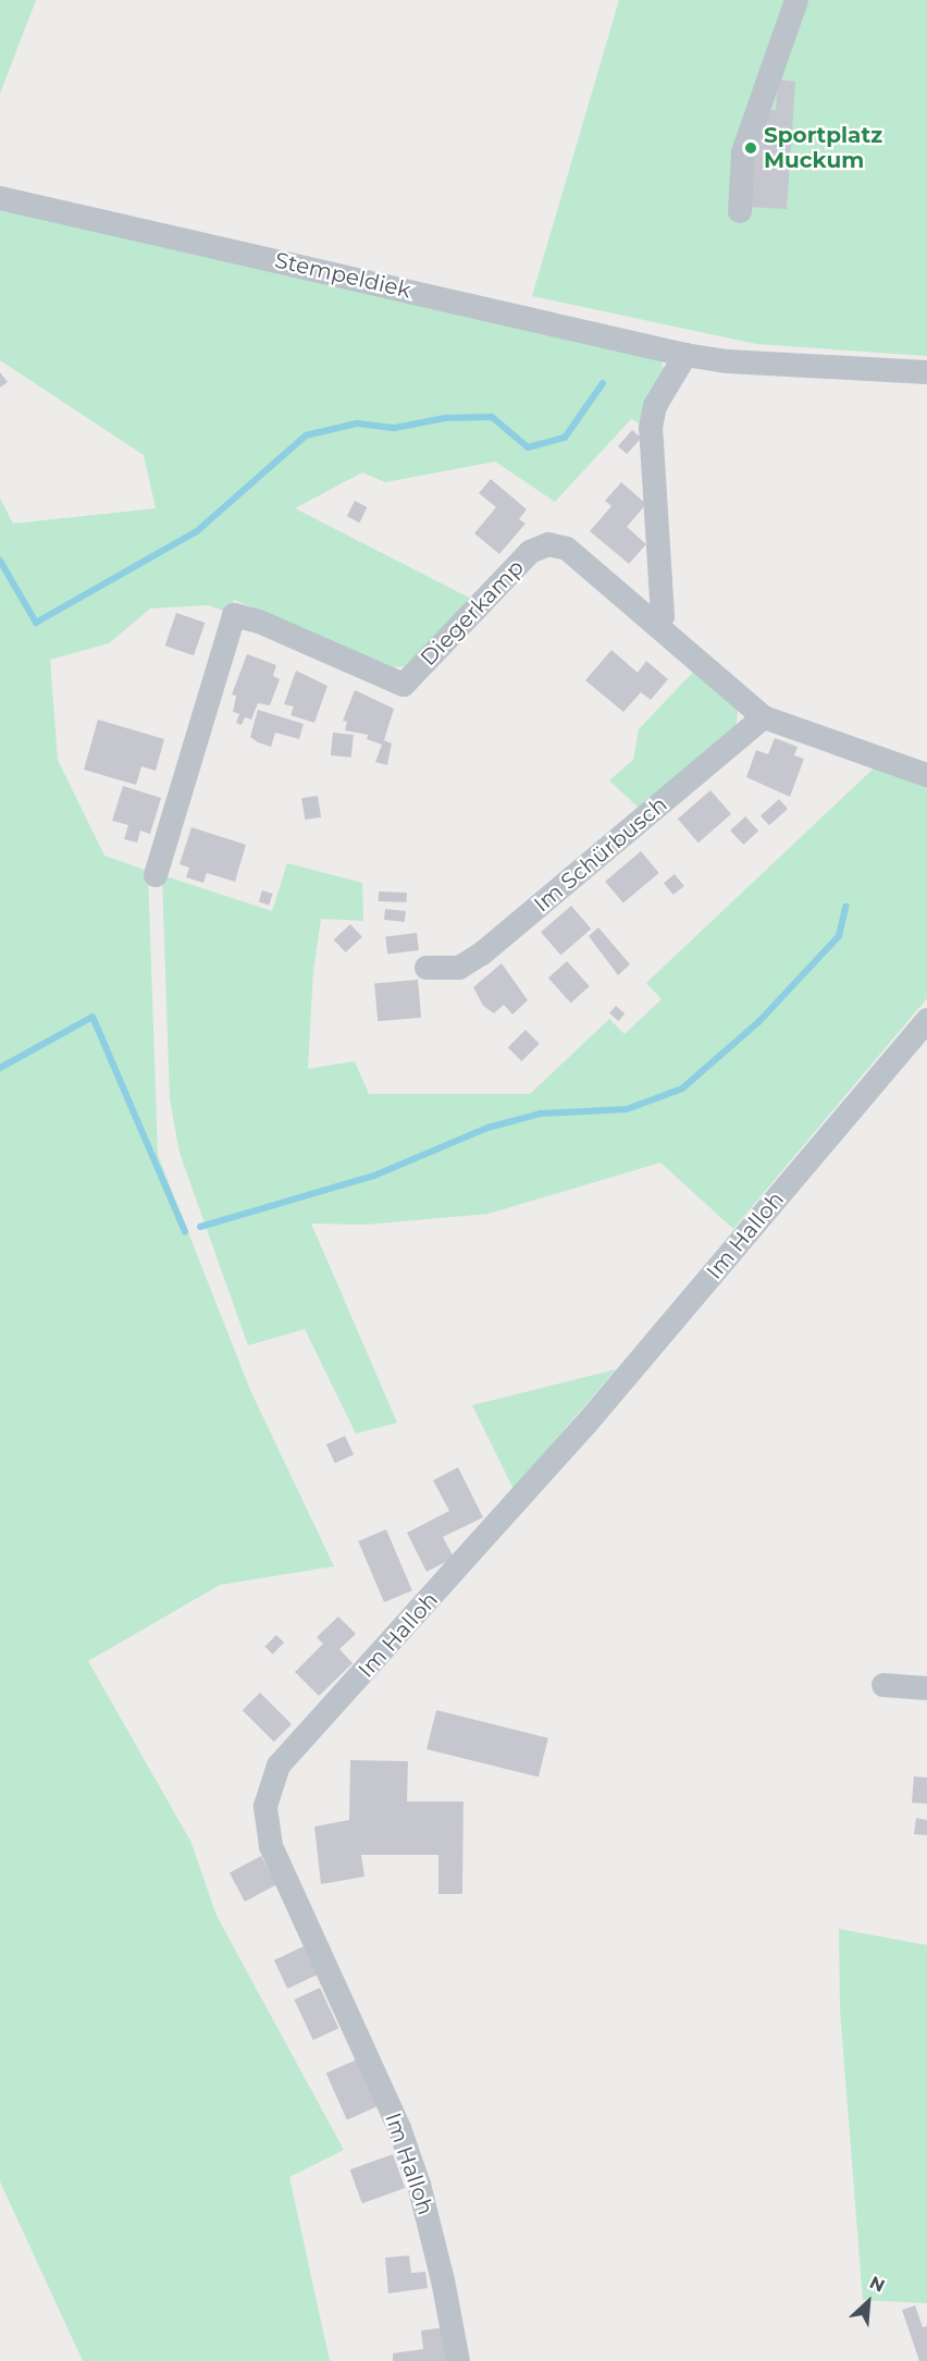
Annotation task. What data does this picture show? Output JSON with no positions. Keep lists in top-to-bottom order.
{
  "streets": {
    "street": [
      "Stempeldiek",
      "Diegerkamp",
      "Im Schürbusch",
      "Im Halloh"
    ]
  },
  "crossings": [
    ["Diegerkamp", "Im Schürbusch"]
  ],
  "places": ["Sportplatz Muckum"],
  "north": "top right"
}
